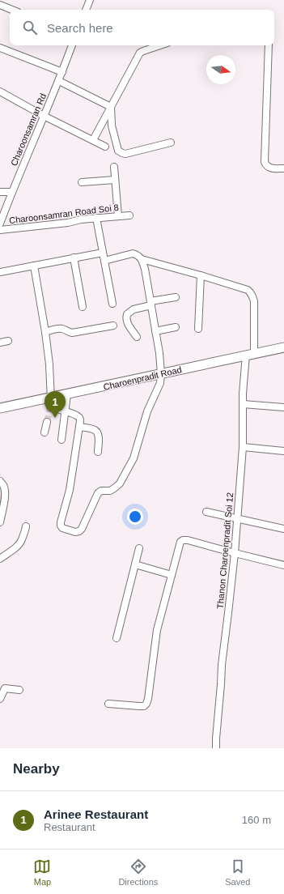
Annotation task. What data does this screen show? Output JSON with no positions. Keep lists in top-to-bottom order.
{
  "streets": {
    "main road": ["Charoenpradit Road"],
    "street": ["Charoonsamran Rd", "Charoonsamran Road Soi 8", "Thanon Charoenpradit Soi 12"]
  },
  "crossings": [
    ["Charoenpradit Road", "Thanon Charoenpradit Soi 12"]
  ],
  "north": "right",
  "page": {
    "search": "Search here",
    "pins": "1",
    "heading": "Nearby",
    "list": [
      {
        "mark": "1",
        "name": "Arinee Restaurant",
        "note": "Restaurant",
        "value": "160 m"
      }
    ],
    "nav": ["Map", "Directions", "Saved"]
  }
}
